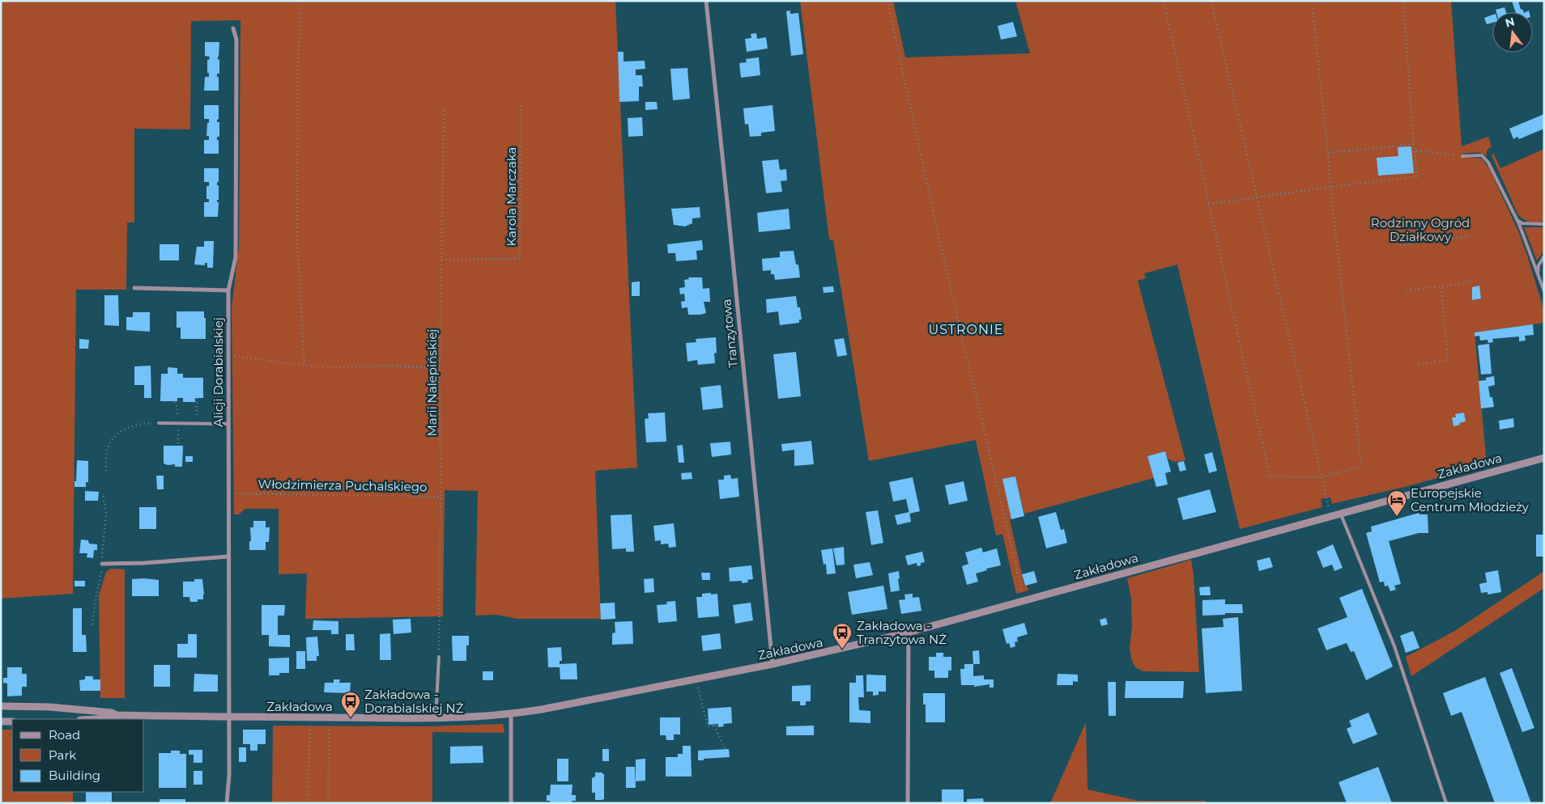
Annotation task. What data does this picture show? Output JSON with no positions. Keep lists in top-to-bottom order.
{
  "streets": {
    "street": ["Tranzytowa", "Alicji Dorabialskiej", "Zakładowa"],
    "path": ["Karola Marczaka", "Marii Nalepińskiej", "Włodzimierza Puchalskiego"]
  },
  "crossings": [
    ["Karola Marczaka", "Marii Nalepińskiej"],
    ["Tranzytowa", "Zakładowa"],
    ["Alicji Dorabialskiej", "Zakładowa"],
    ["Alicji Dorabialskiej", "Włodzimierza Puchalskiego"],
    ["Marii Nalepińskiej", "Włodzimierza Puchalskiego"]
  ],
  "districts": ["USTRONIE"],
  "parks": ["Rodzinny Ogród Działkowy"],
  "places": {
    "hotel": ["Europejskie Centrum Młodzieży"],
    "bus stop": ["Zakładowa - Tranzytowa NŻ", "Zakładowa - Dorabialskiej NŻ"]
  },
  "legend": ["Road", "Park", "Building"],
  "north": "top"
}
